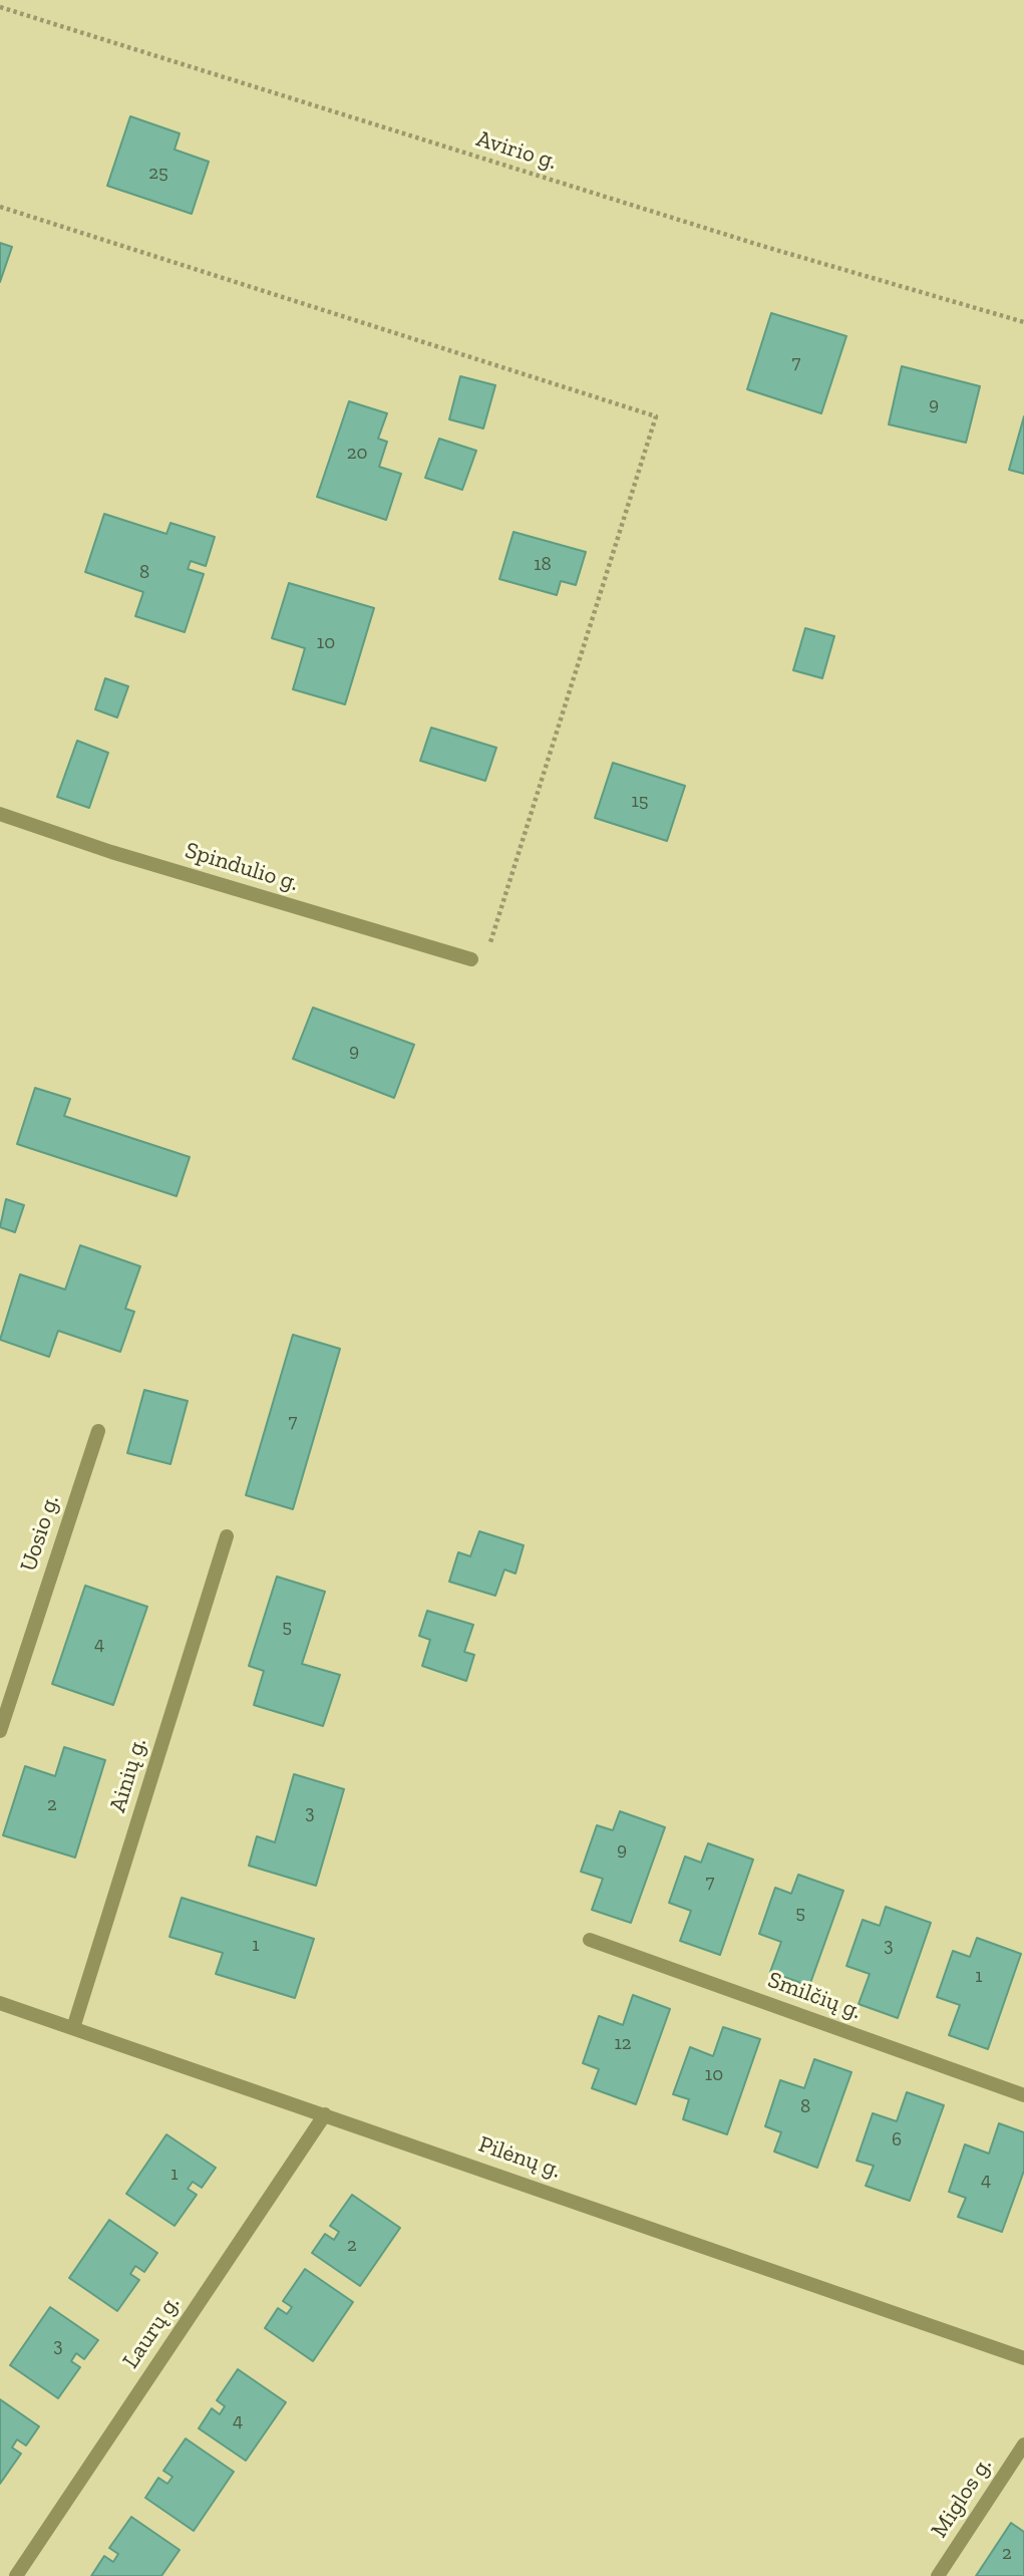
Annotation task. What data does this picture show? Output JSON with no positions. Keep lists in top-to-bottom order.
{
  "streets": {
    "street": [
      "Spindulio g.",
      "Uosio g.",
      "Ainių g.",
      "Smilčių g.",
      "Pilėnų g.",
      "Laurų g.",
      "Miglos g."
    ],
    "path": ["Avirio g."]
  },
  "crossings": [
    ["Ainių g.", "Pilėnų g."],
    ["Pilėnų g.", "Laurų g."]
  ],
  "house_numbers": [
    "25",
    "7",
    "9",
    "20",
    "18",
    "8",
    "10",
    "15",
    "9",
    "7",
    "5",
    "4",
    "2",
    "3",
    "9",
    "7",
    "5",
    "1",
    "3",
    "1",
    "12",
    "10",
    "8",
    "6",
    "1",
    "4",
    "2",
    "3",
    "4",
    "2"
  ]
}
